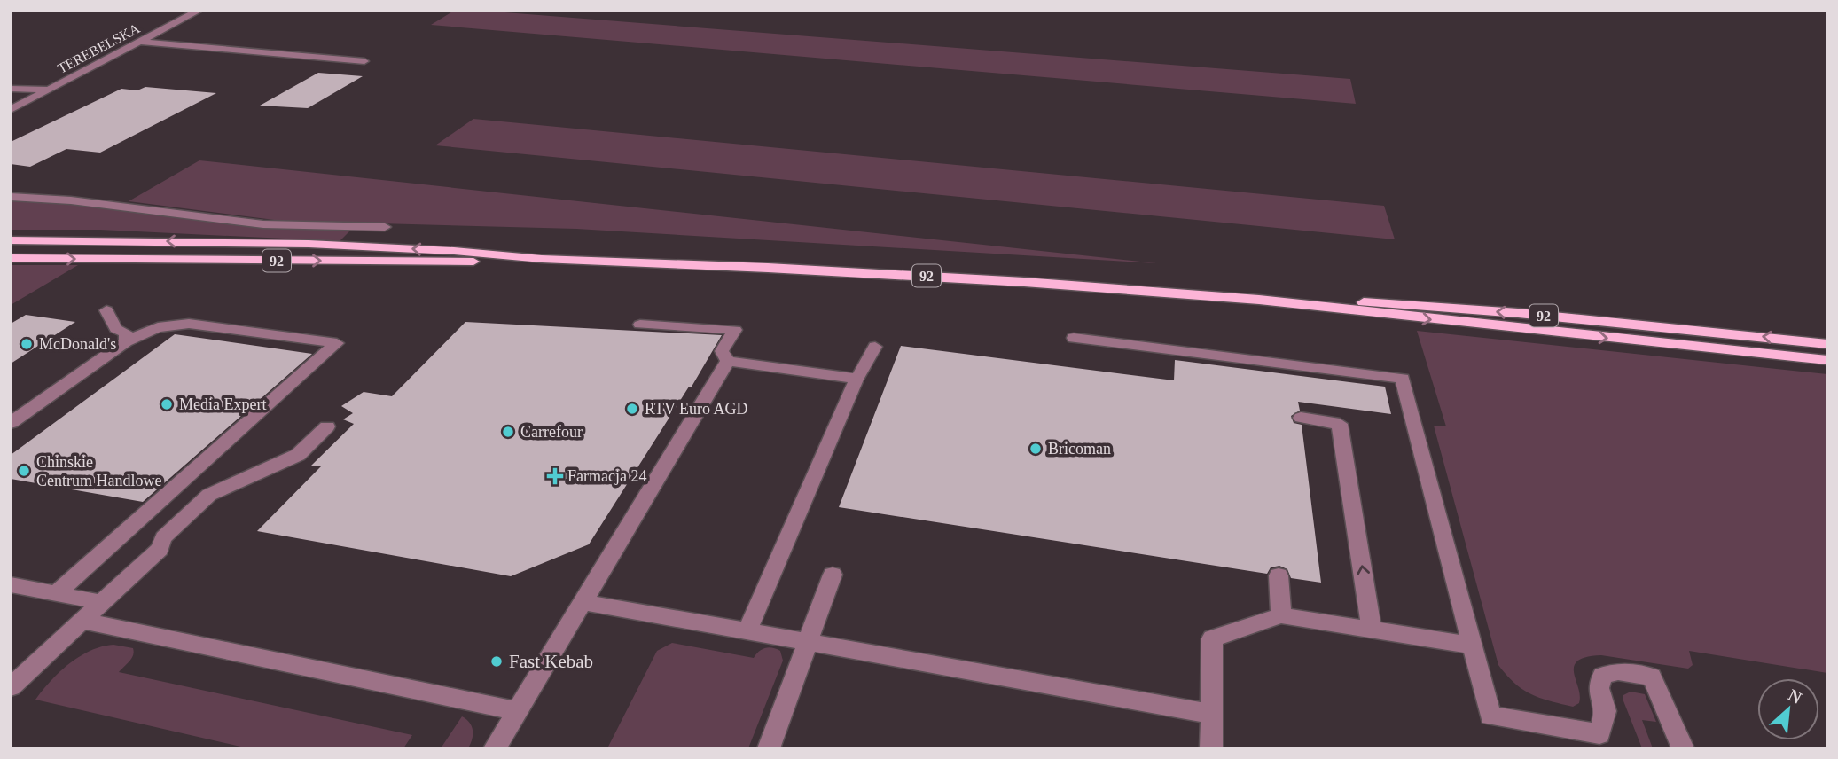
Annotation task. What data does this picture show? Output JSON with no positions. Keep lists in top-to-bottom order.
{
  "streets": {
    "main road": ["92"],
    "street": ["TEREBELSKA"]
  },
  "places": {
    "other": [
      "McDonald's",
      "Media Expert",
      "RTV Euro AGD",
      "Carrefour",
      "Bricoman",
      "Chinskie Centrum Handlowe",
      "Fast Kebab"
    ],
    "health": ["Farmacja 24"]
  },
  "north": "top right"
}
